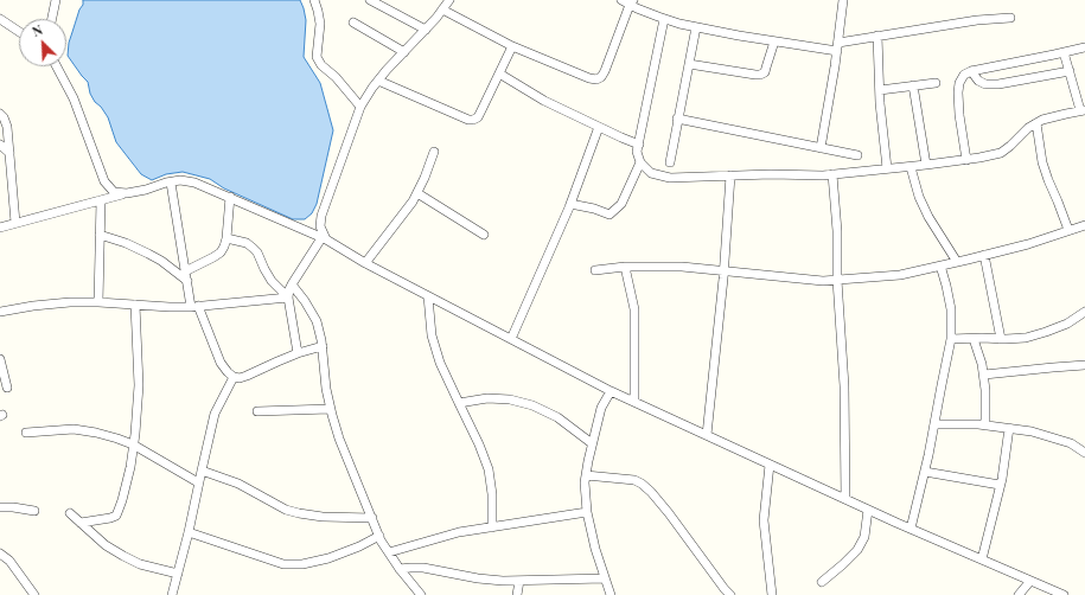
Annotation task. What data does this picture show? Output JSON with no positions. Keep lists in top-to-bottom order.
{
  "north": "top left"
}
